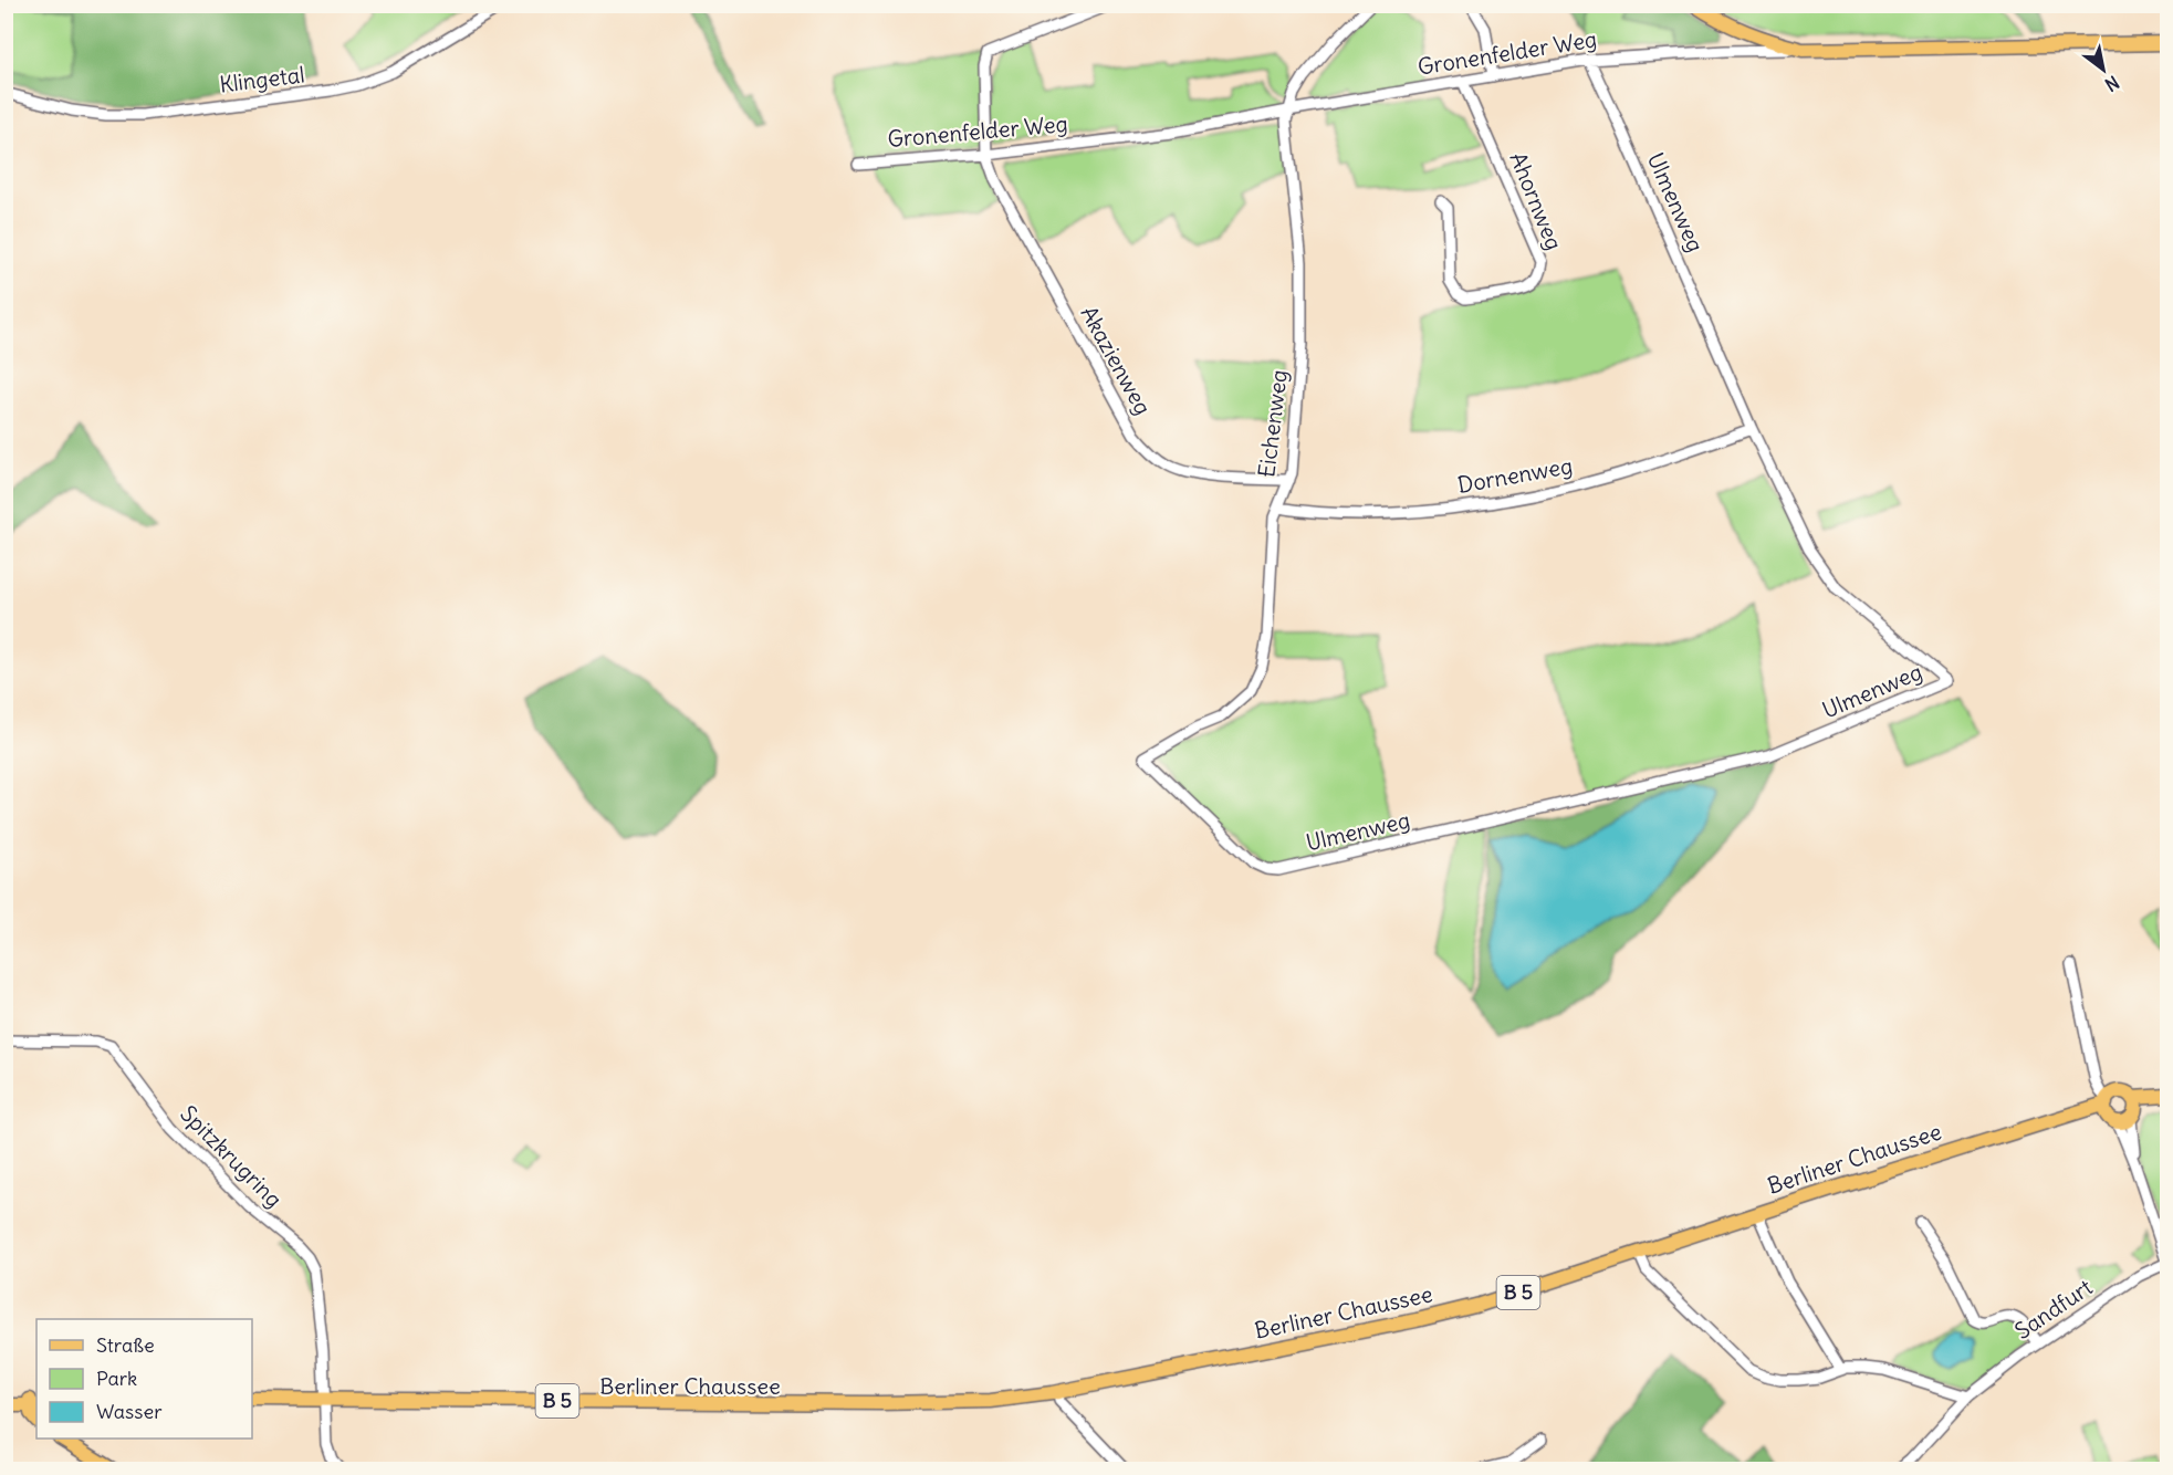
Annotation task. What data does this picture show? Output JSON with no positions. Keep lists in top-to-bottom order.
{
  "streets": {
    "main road": ["Gronenfelder Weg", "Berliner Chaussee", "B 5"],
    "street": [
      "Klingetal",
      "Ahornweg",
      "Ulmenweg",
      "Akazienweg",
      "Eichenweg",
      "Dornenweg",
      "Spitzkrugring",
      "Sandfurt"
    ]
  },
  "crossings": [
    ["Gronenfelder Weg", "Ahornweg"],
    ["Gronenfelder Weg", "Ulmenweg"],
    ["Gronenfelder Weg", "Akazienweg"],
    ["Gronenfelder Weg", "Eichenweg"],
    ["Ulmenweg", "Eichenweg"],
    ["Ulmenweg", "Dornenweg"],
    ["Akazienweg", "Eichenweg"],
    ["Eichenweg", "Dornenweg"],
    ["Spitzkrugring", "Berliner Chaussee"]
  ],
  "legend": ["Straße", "Park", "Wasser"],
  "north": "bottom right"
}
